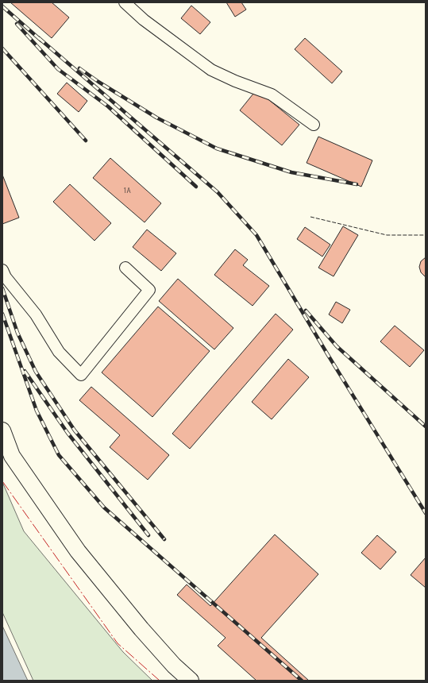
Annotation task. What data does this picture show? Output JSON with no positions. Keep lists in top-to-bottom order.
{
  "house_numbers": ["1А"]
}
